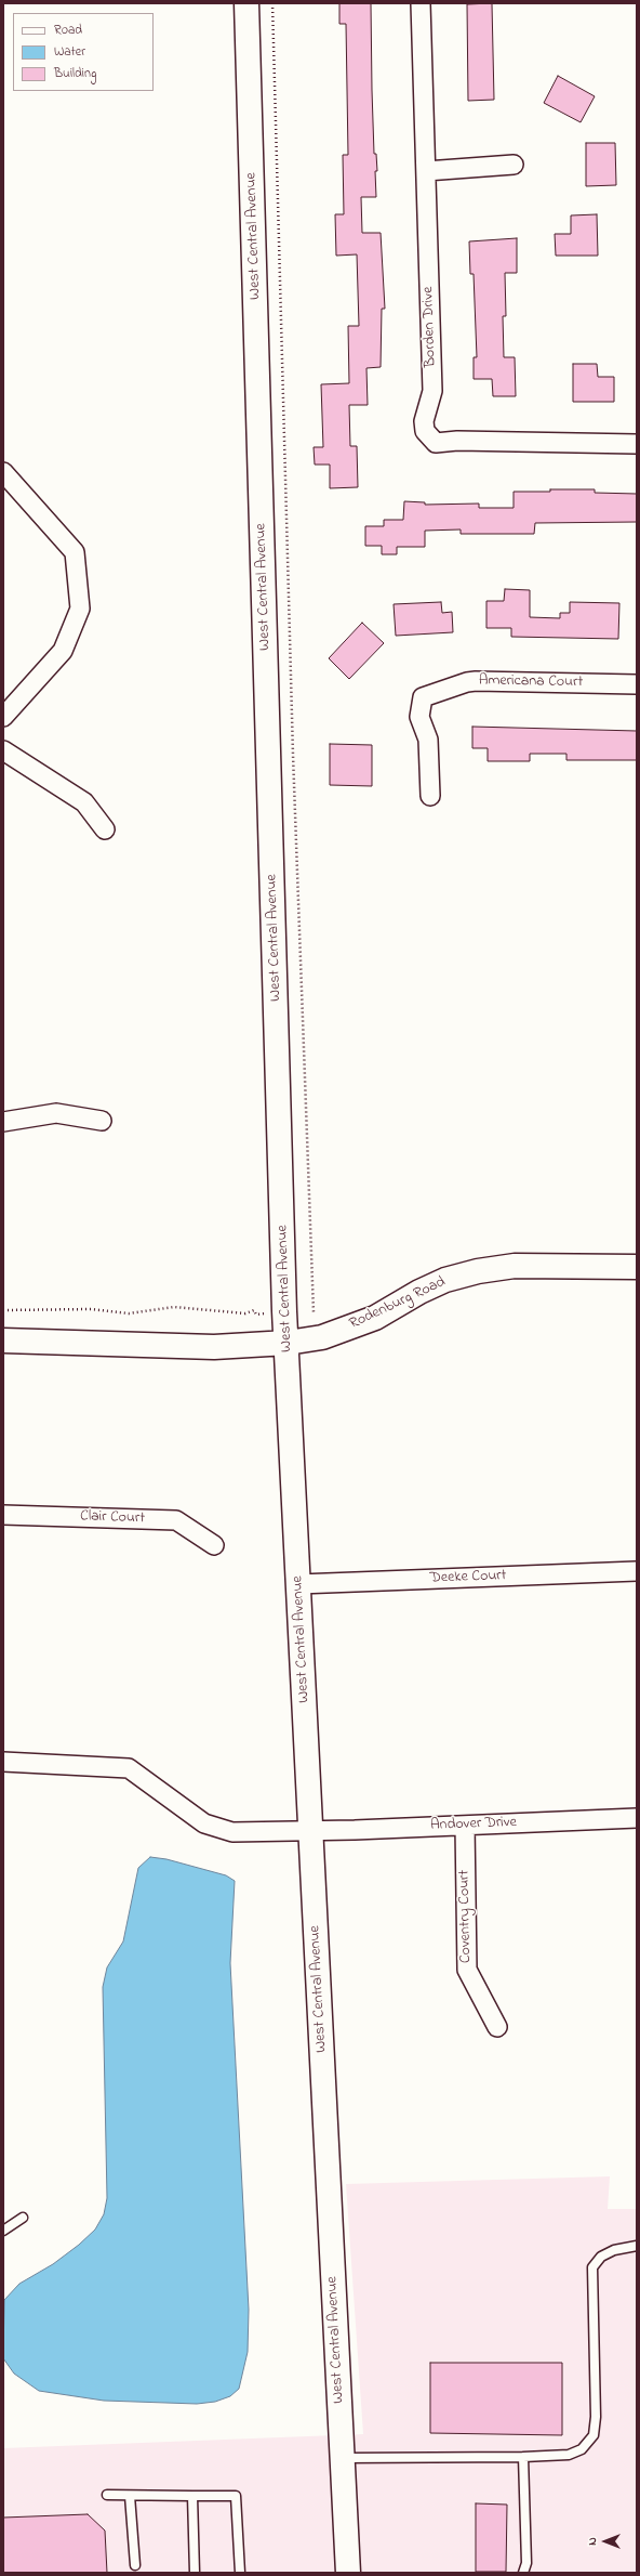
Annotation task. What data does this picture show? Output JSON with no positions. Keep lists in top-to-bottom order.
{
  "streets": {
    "street": [
      "West Central Avenue",
      "Borden Drive",
      "Americana Court",
      "Rodenburg Road",
      "Clair Court",
      "Deeke Court",
      "Andover Drive",
      "Coventry Court"
    ]
  },
  "crossings": [
    ["West Central Avenue", "Rodenburg Road"],
    ["West Central Avenue", "Deeke Court"],
    ["West Central Avenue", "Andover Drive"],
    ["Andover Drive", "Coventry Court"]
  ],
  "legend": ["Road", "Water", "Building"],
  "north": "left"
}
